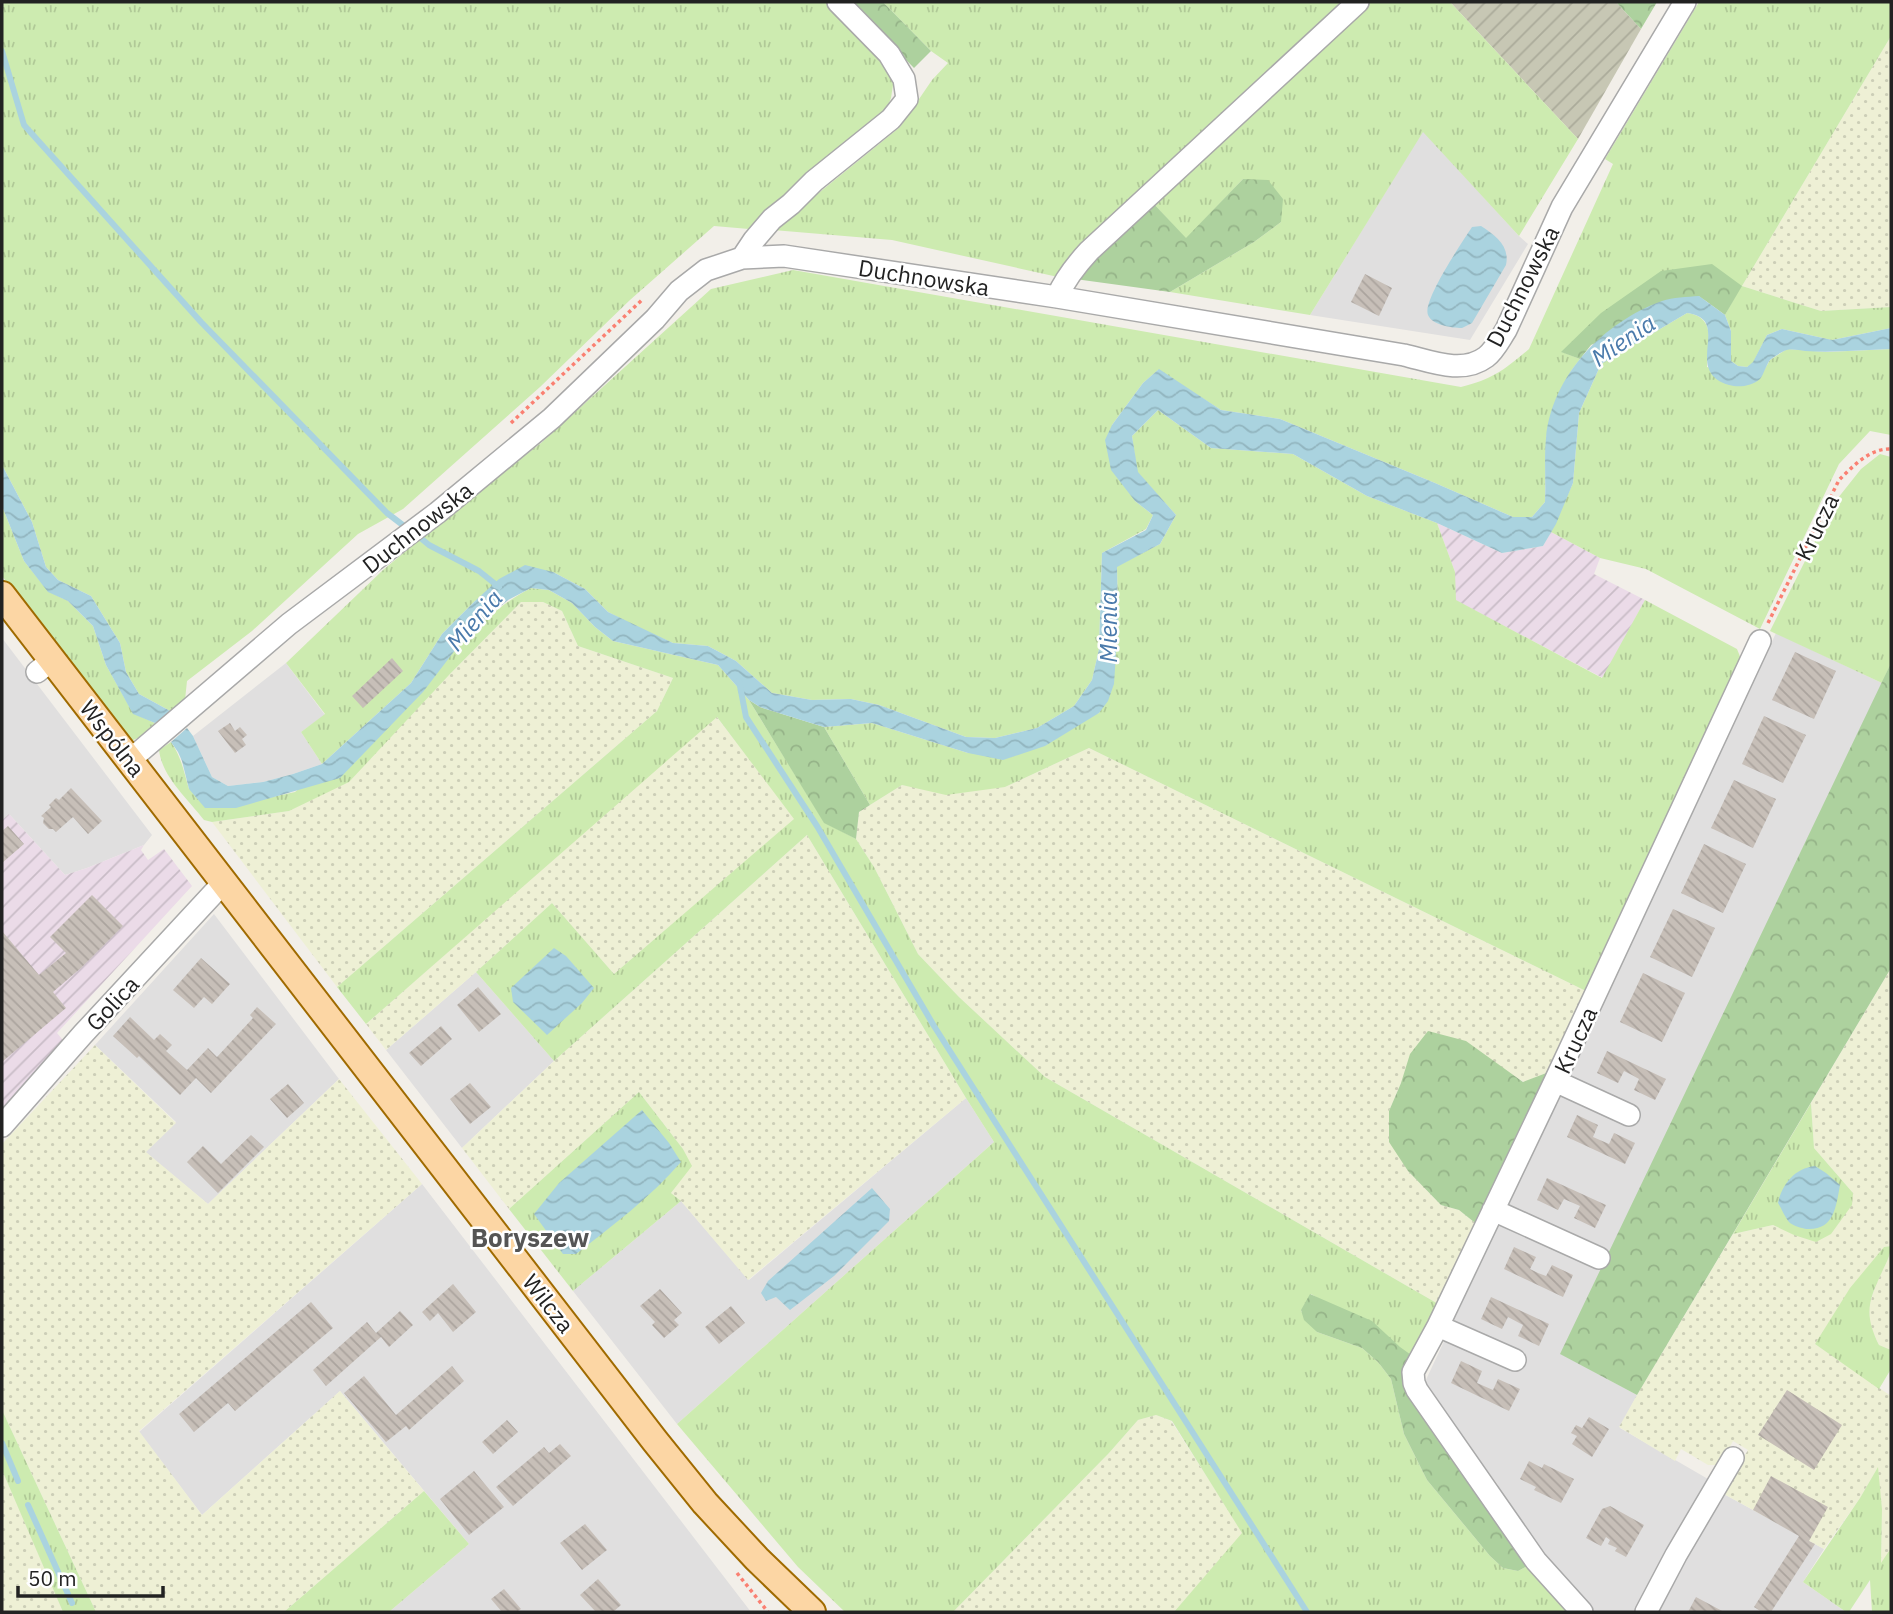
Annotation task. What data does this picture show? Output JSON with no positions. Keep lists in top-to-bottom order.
{
  "streets": {
    "main road": ["Wspólna", "Wilcza"],
    "street": ["Duchnowska", "Krucza", "Golica"]
  },
  "crossings": [
    ["Duchnowska", "Wspólna"],
    ["Wspólna", "Golica"],
    ["Wspólna", "Wilcza"],
    ["Golica", "Wilcza"]
  ],
  "districts": ["Boryszew"],
  "water": ["Mienia"],
  "scale_bar": "50 m"
}
